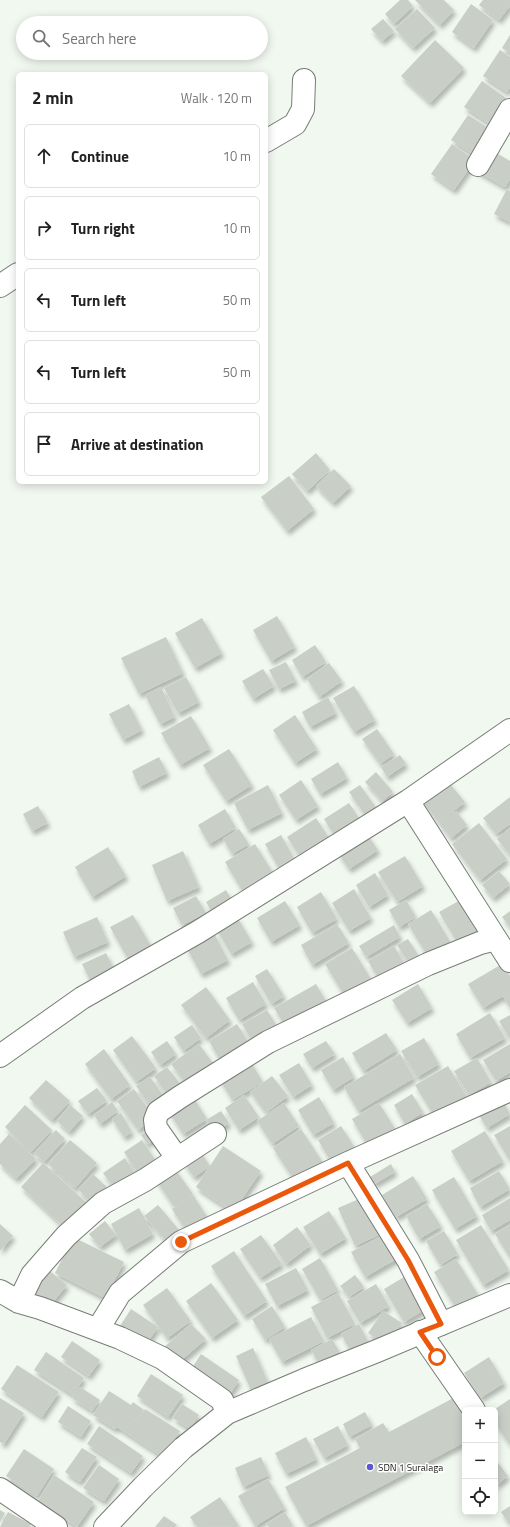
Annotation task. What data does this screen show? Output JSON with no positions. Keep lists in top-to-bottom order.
{
  "places": ["SDN 1 Suralaga"],
  "page": {
    "search": "Search here",
    "heading": ["2 min", "Walk · 120 m"],
    "list": [
      ["Continue", "10 m"],
      ["Turn right", "10 m"],
      ["Turn left", "50 m"],
      ["Turn left", "50 m"],
      "Arrive at destination"
    ],
    "map_buttons": ["+", "−"]
  }
}
